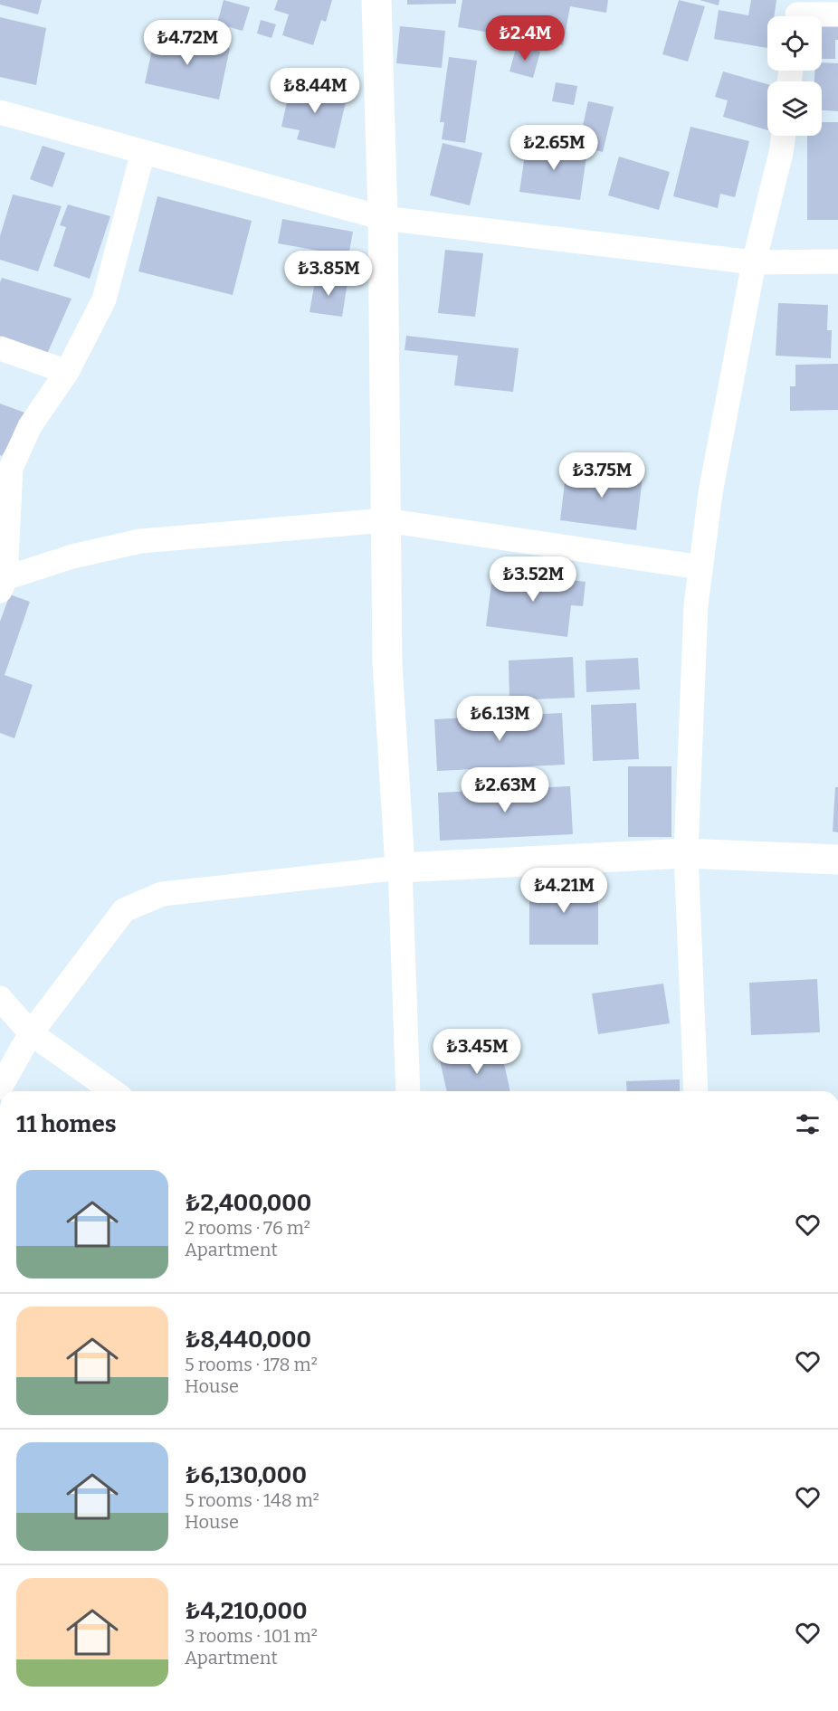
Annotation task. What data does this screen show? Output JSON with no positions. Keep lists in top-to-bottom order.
{
  "page": {
    "price": [
      "₺2.4M",
      "₺4.72M",
      "₺8.44M",
      "₺2.65M",
      "₺3.85M",
      "₺3.75M",
      "₺3.52M",
      "₺6.13M",
      "₺2.63M",
      "₺4.21M",
      "₺3.45M"
    ],
    "heading": "11 homes",
    "list": [
      {
        "name": "₺2,400,000",
        "note": "2 rooms · 76 m² · Apartment"
      },
      {
        "name": "₺8,440,000",
        "note": "5 rooms · 178 m² · House"
      },
      {
        "name": "₺6,130,000",
        "note": "5 rooms · 148 m² · House"
      },
      {
        "name": "₺4,210,000",
        "note": "3 rooms · 101 m² · Apartment"
      }
    ]
  }
}
